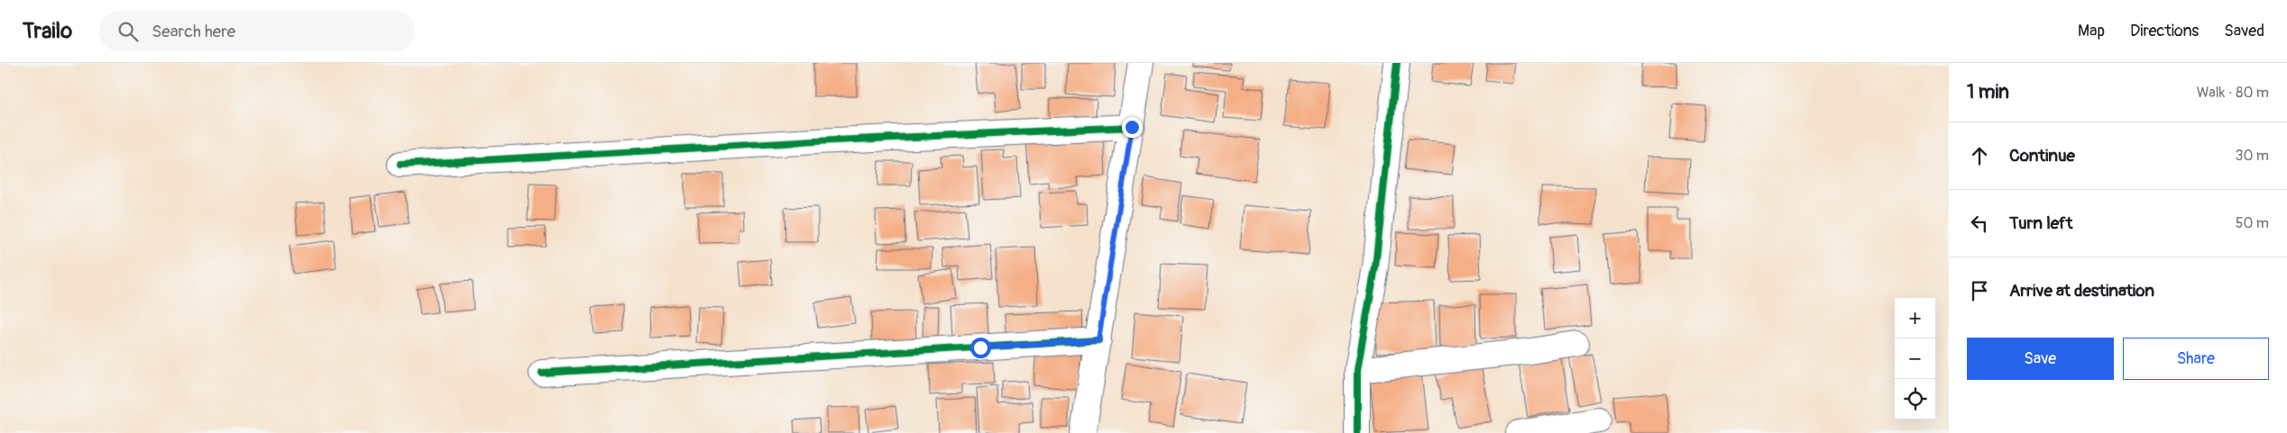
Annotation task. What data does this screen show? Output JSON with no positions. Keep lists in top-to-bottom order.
{
  "page": {
    "header": "Trailo",
    "search": "Search here",
    "nav": ["Map", "Directions", "Saved"],
    "heading": ["1 min", "Walk · 80 m"],
    "list": [
      ["Continue", "30 m"],
      ["Turn left", "50 m"],
      "Arrive at destination"
    ],
    "map_buttons": ["+", "−"],
    "buttons": ["Save", "Share"]
  }
}
